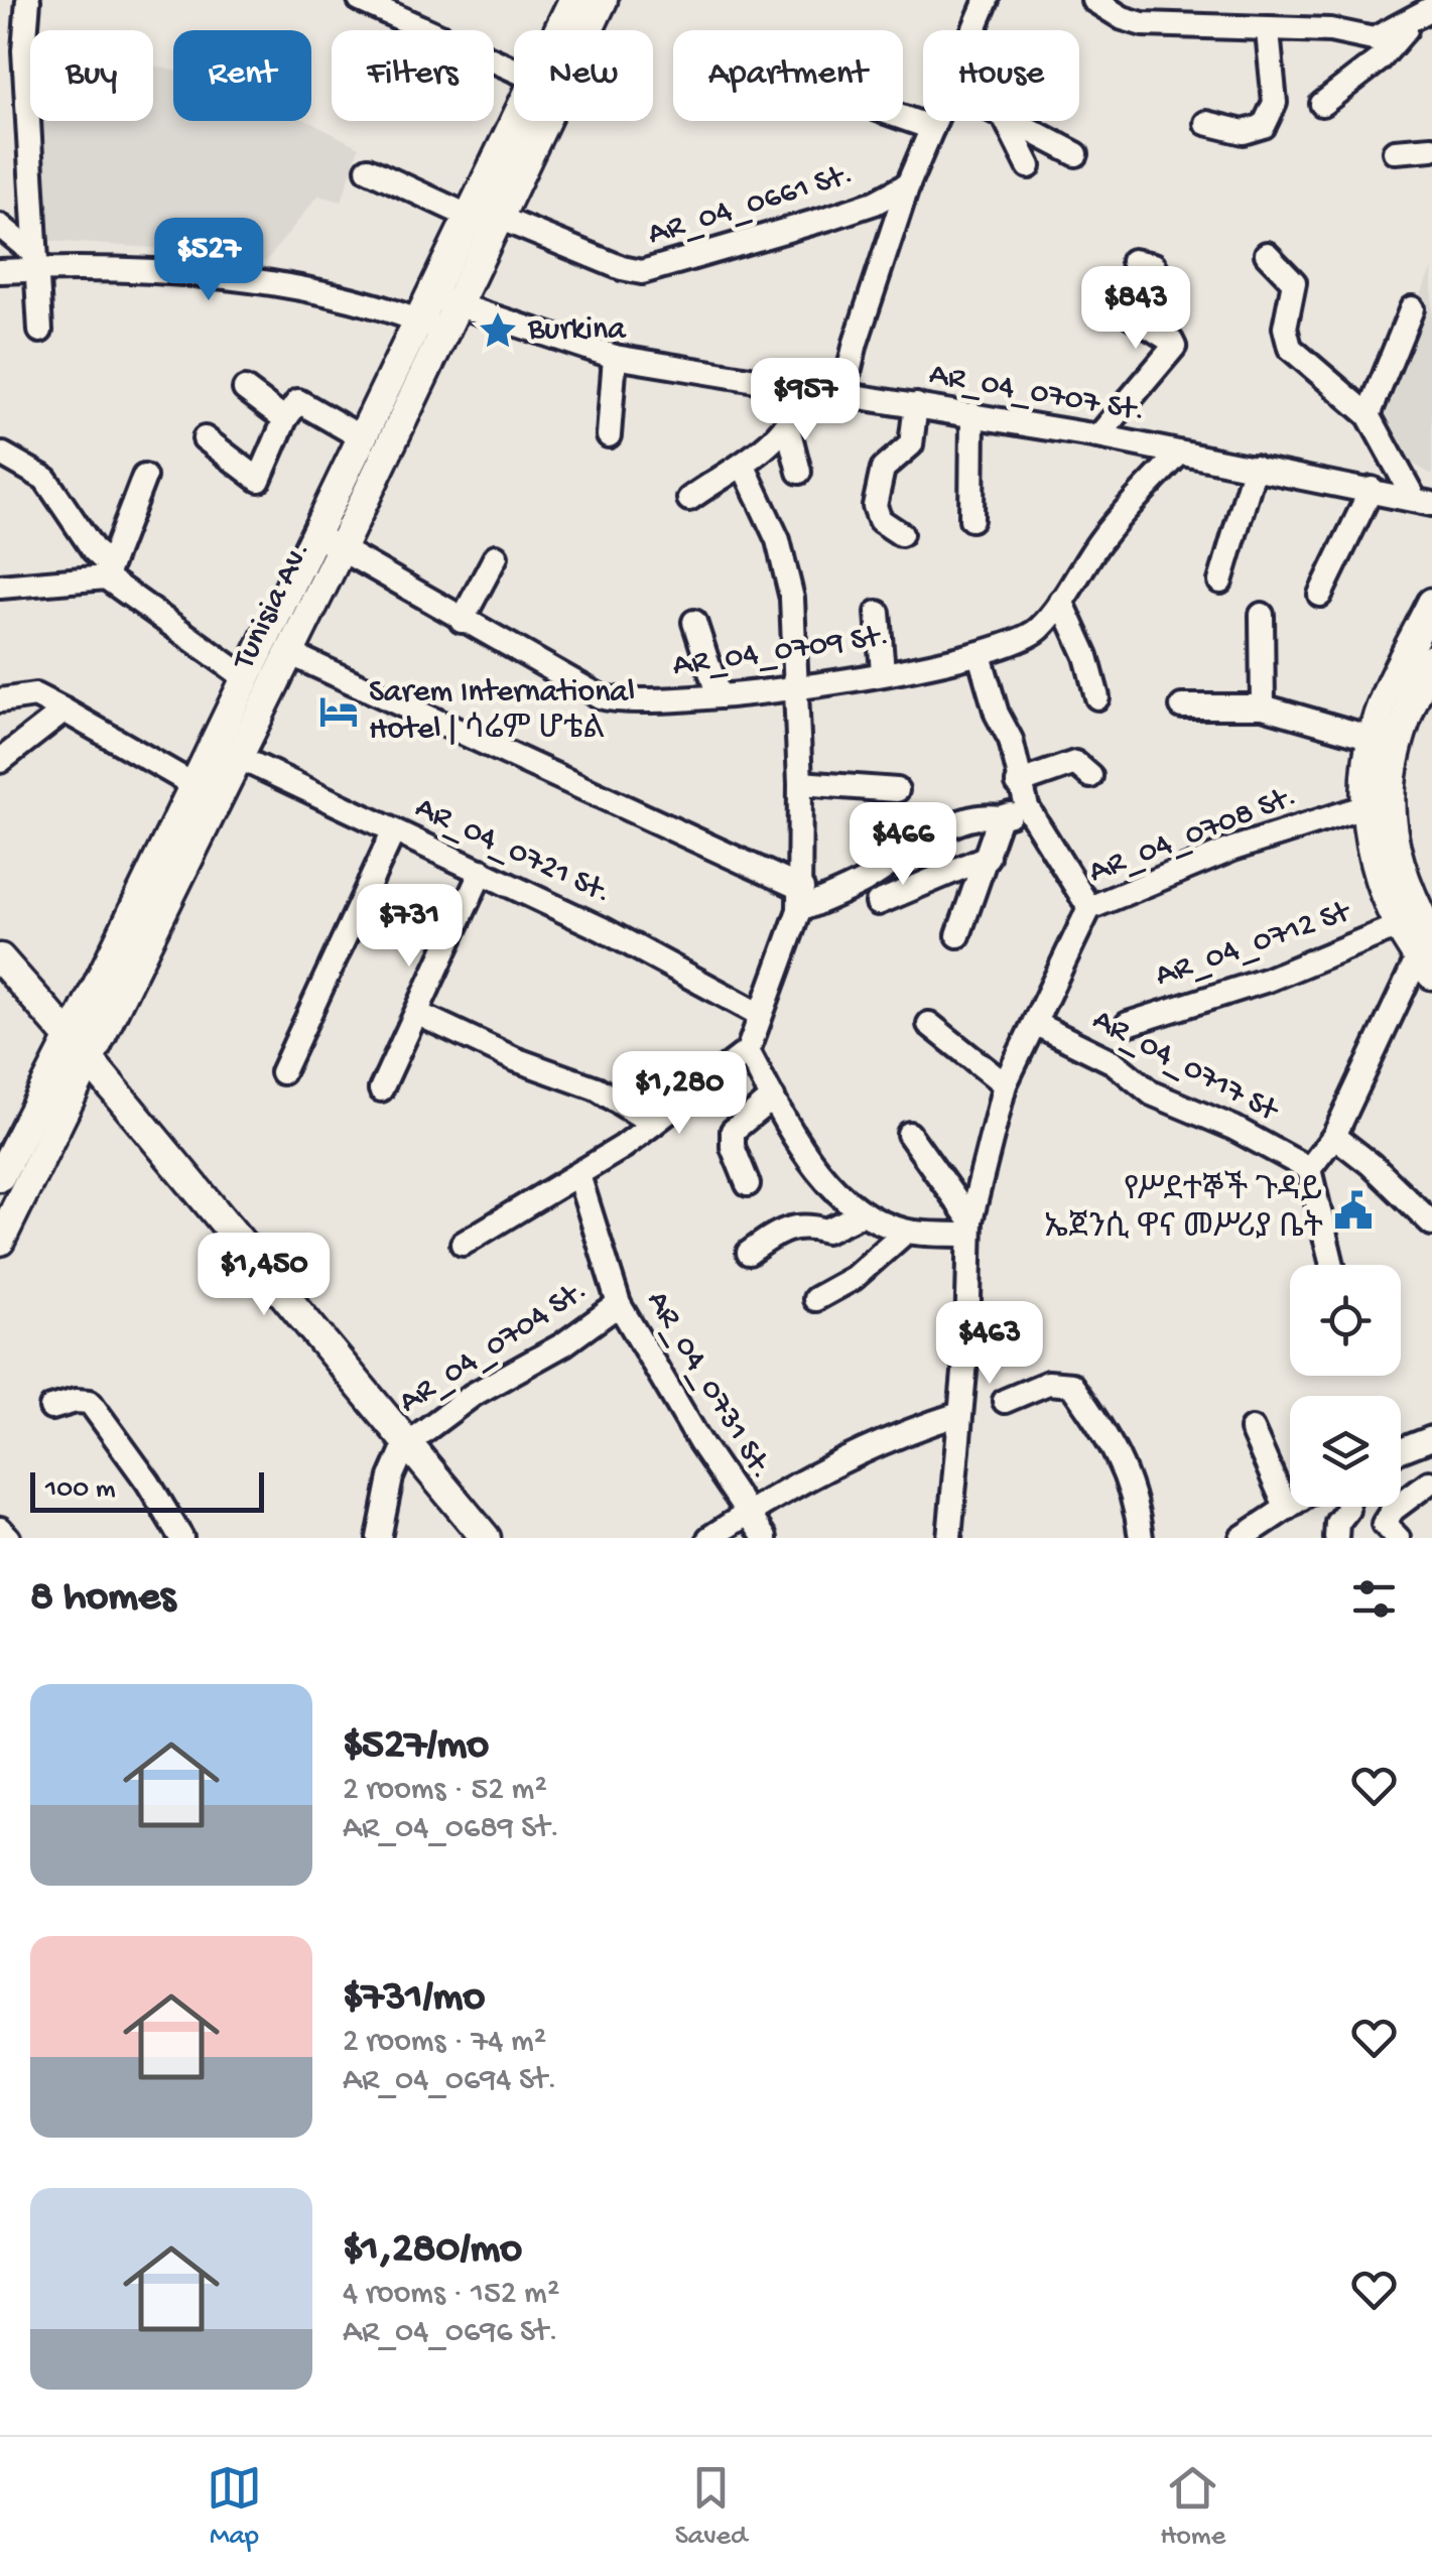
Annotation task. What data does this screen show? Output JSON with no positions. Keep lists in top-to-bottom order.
{
  "streets": {
    "main road": ["Tunisia Av."],
    "street": [
      "AR_04_0661 St.",
      "AR_04_0707 St.",
      "AR_04_0709 St.",
      "AR_04_0708 St.",
      "AR_04_0721 St.",
      "AR_04_0712 St",
      "AR_04_0717 St",
      "AR_04_0704 St.",
      "AR_04_0731 St."
    ]
  },
  "crossings": [
    ["AR_04_0661 St.", "Tunisia Av."],
    ["AR_04_0707 St.", "Tunisia Av."],
    ["AR_04_0707 St.", "AR_04_0709 St."],
    ["Tunisia Av.", "AR_04_0709 St."],
    ["Tunisia Av.", "AR_04_0721 St."],
    ["AR_04_0708 St.", "AR_04_0717 St"],
    ["AR_04_0704 St.", "AR_04_0731 St."]
  ],
  "places": {
    "place": ["Burkina"],
    "hotel": ["Sarem International Hotel | ሳሬም ሆቴል"],
    "public building": ["የሥደተኞች ጉዳይ ኤጀንሲ ዋና መሥሪያ ቤት"]
  },
  "scale_bar": "100 m",
  "page": {
    "chip": [
      "Buy",
      "Rent",
      "Filters",
      "New",
      "Apartment",
      "House"
    ],
    "price": [
      "$527",
      "$843",
      "$957",
      "$466",
      "$731",
      "$1,280",
      "$1,450",
      "$463"
    ],
    "scale": "100 m",
    "heading": "8 homes",
    "list": [
      {
        "name": "$527/mo",
        "note": "2 rooms · 52 m² · AR_04_0689 St."
      },
      {
        "name": "$731/mo",
        "note": "2 rooms · 74 m² · AR_04_0694 St."
      },
      {
        "name": "$1,280/mo",
        "note": "4 rooms · 152 m² · AR_04_0696 St."
      }
    ],
    "tabs": ["Map", "Saved", "Home"]
  }
}
